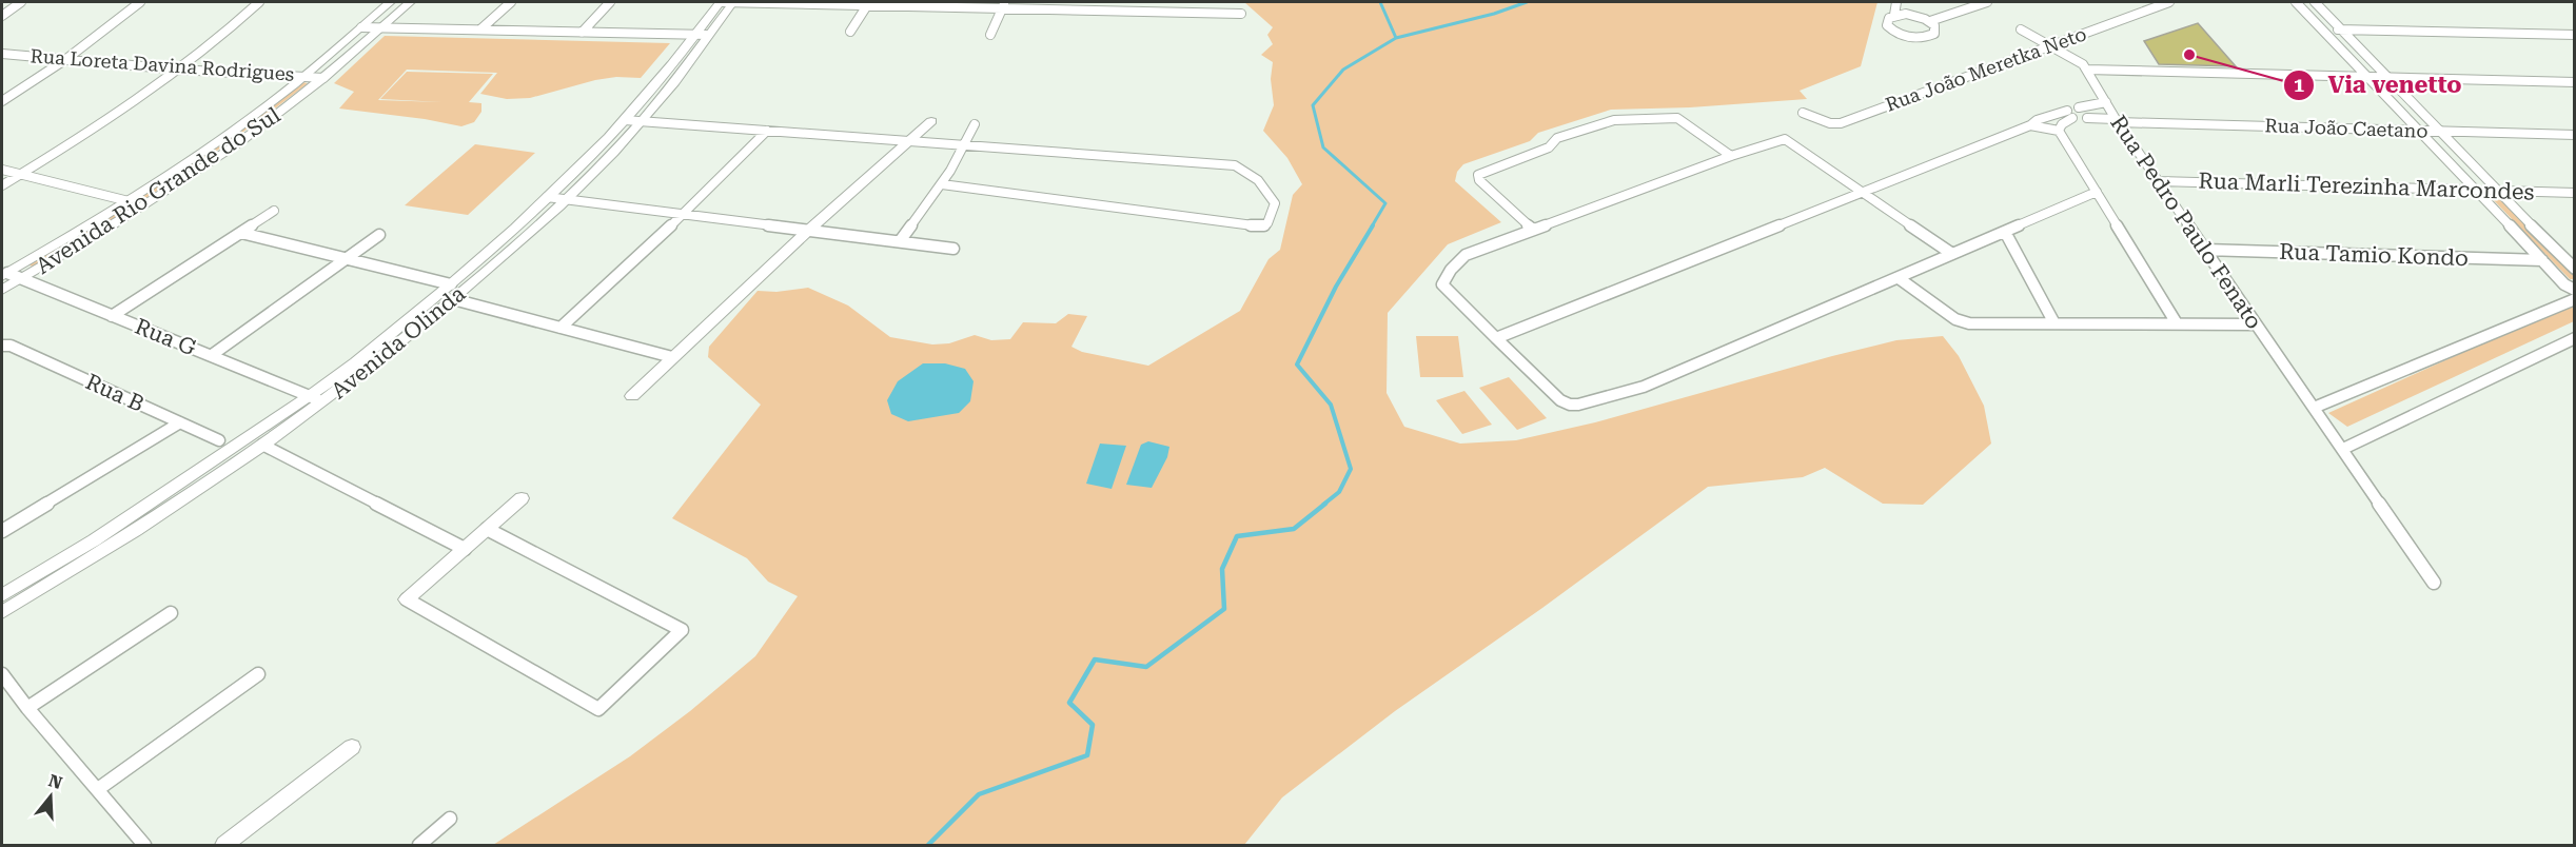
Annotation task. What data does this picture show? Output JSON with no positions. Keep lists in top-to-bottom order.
{
  "streets": {
    "street": [
      "Rua Loreta Davina Rodrigues",
      "Rua João Meretka Neto",
      "Rua João Caetano",
      "Rua Marli Terezinha Marcondes",
      "Avenida Rio Grande do Sul",
      "Rua Pedro Paulo Fenato",
      "Rua Tamio Kondo",
      "Rua G",
      "Avenida Olinda",
      "Rua B"
    ]
  },
  "crossings": [
    ["Rua Loreta Davina Rodrigues", "Avenida Rio Grande do Sul"],
    ["Rua João Meretka Neto", "Rua Pedro Paulo Fenato"],
    ["Rua João Caetano", "Rua Pedro Paulo Fenato"],
    ["Rua Marli Terezinha Marcondes", "Rua Pedro Paulo Fenato"],
    ["Avenida Rio Grande do Sul", "Rua G"],
    ["Rua Pedro Paulo Fenato", "Rua Tamio Kondo"],
    ["Rua G", "Avenida Olinda"]
  ],
  "places": ["Via venetto"],
  "north": "top"
}
